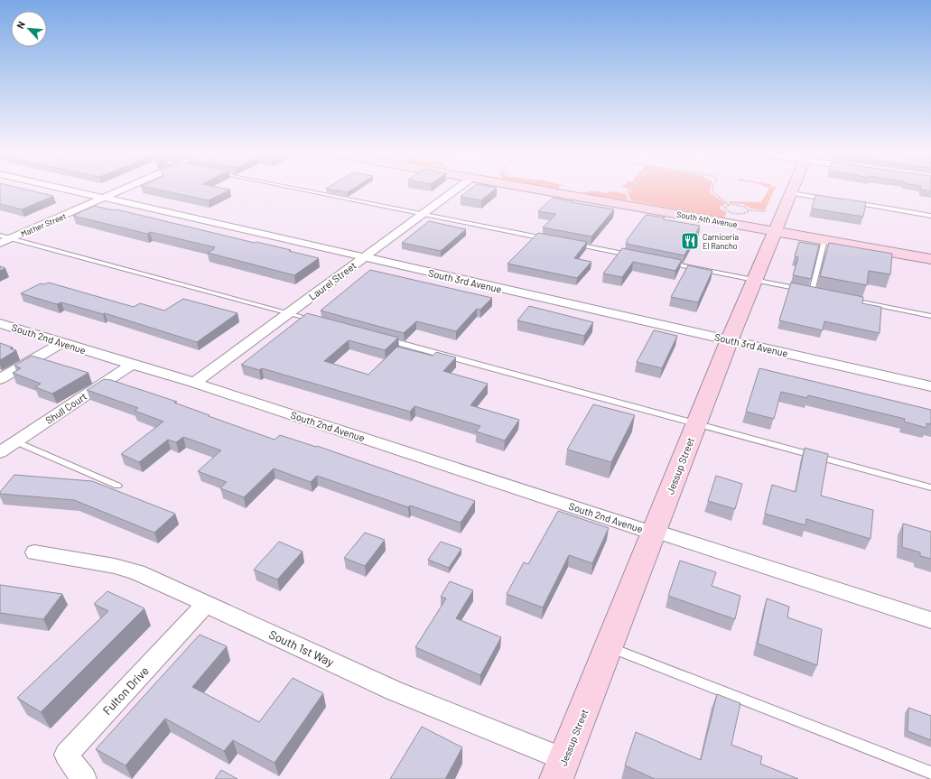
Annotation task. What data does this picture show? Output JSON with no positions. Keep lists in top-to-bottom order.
{
  "streets": {
    "street": [
      "South 4th Avenue",
      "Mather Street",
      "Laurel Street",
      "South 3rd Avenue",
      "South 2nd Avenue",
      "Shull Court",
      "Jessup Street",
      "South 1st Way",
      "Fulton Drive"
    ]
  },
  "crossings": [
    ["South 4th Avenue", "Jessup Street"],
    ["Mather Street", "South 3rd Avenue"],
    ["Laurel Street", "South 3rd Avenue"],
    ["Laurel Street", "South 2nd Avenue"],
    ["South 3rd Avenue", "Jessup Street"],
    ["South 2nd Avenue", "Shull Court"],
    ["South 2nd Avenue", "Jessup Street"],
    ["Jessup Street", "South 1st Way"],
    ["South 1st Way", "Fulton Drive"]
  ],
  "places": {
    "restaurant": ["Carniceria El Rancho"]
  },
  "north": "top left"
}
